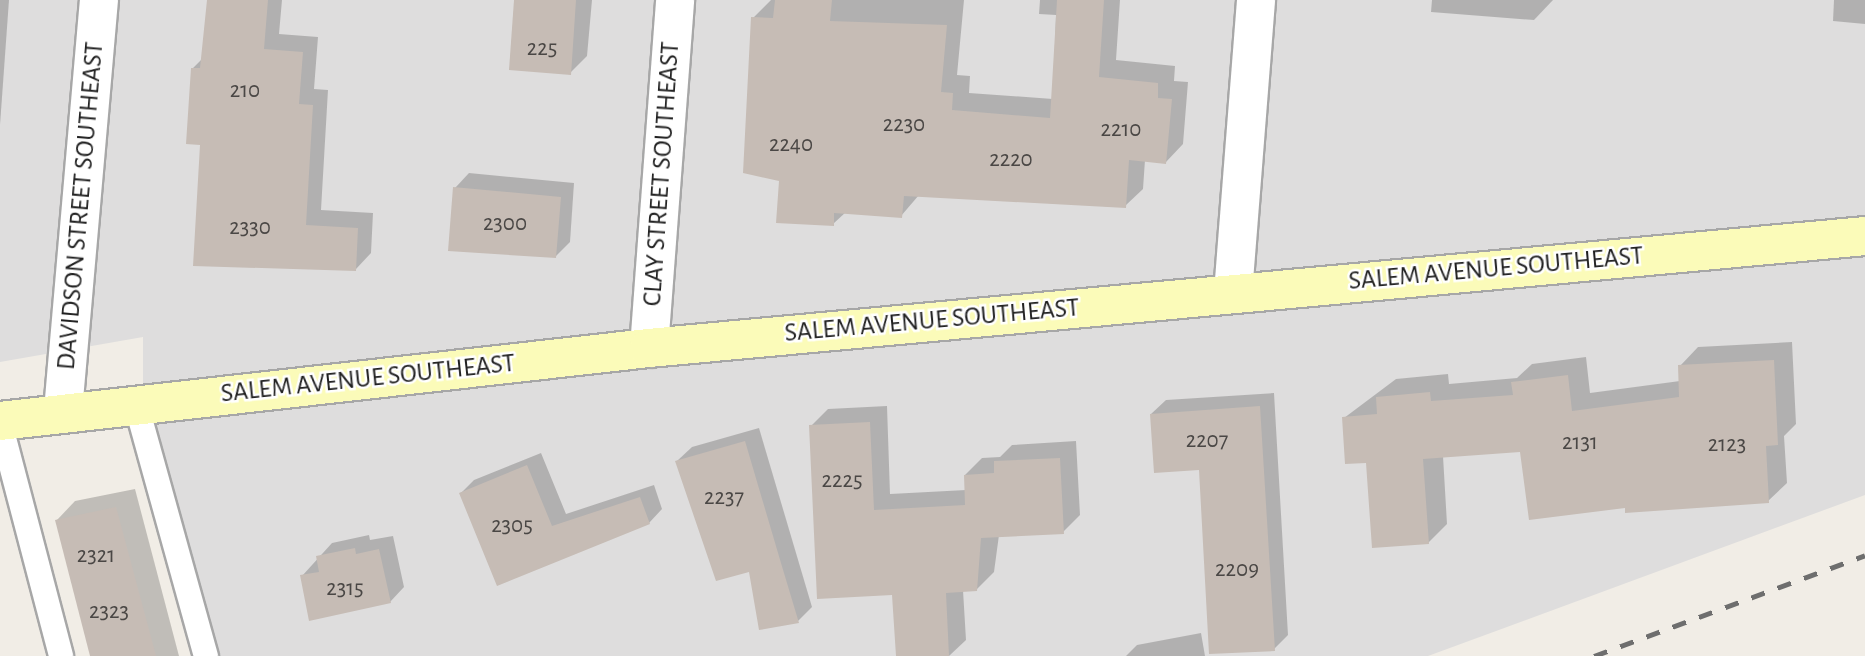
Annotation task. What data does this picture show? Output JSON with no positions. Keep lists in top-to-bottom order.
{
  "streets": {
    "main road": ["SALEM AVENUE SOUTHEAST"],
    "street": ["CLAY STREET SOUTHEAST", "DAVIDSON STREET SOUTHEAST"]
  },
  "crossings": [
    ["CLAY STREET SOUTHEAST", "SALEM AVENUE SOUTHEAST"],
    ["DAVIDSON STREET SOUTHEAST", "SALEM AVENUE SOUTHEAST"]
  ],
  "house_numbers": [
    "225",
    "210",
    "2230",
    "2210",
    "2240",
    "2220",
    "2300",
    "2330",
    "2207",
    "2131",
    "2123",
    "2225",
    "2237",
    "2305",
    "2321",
    "2209",
    "2315",
    "2323"
  ]
}
